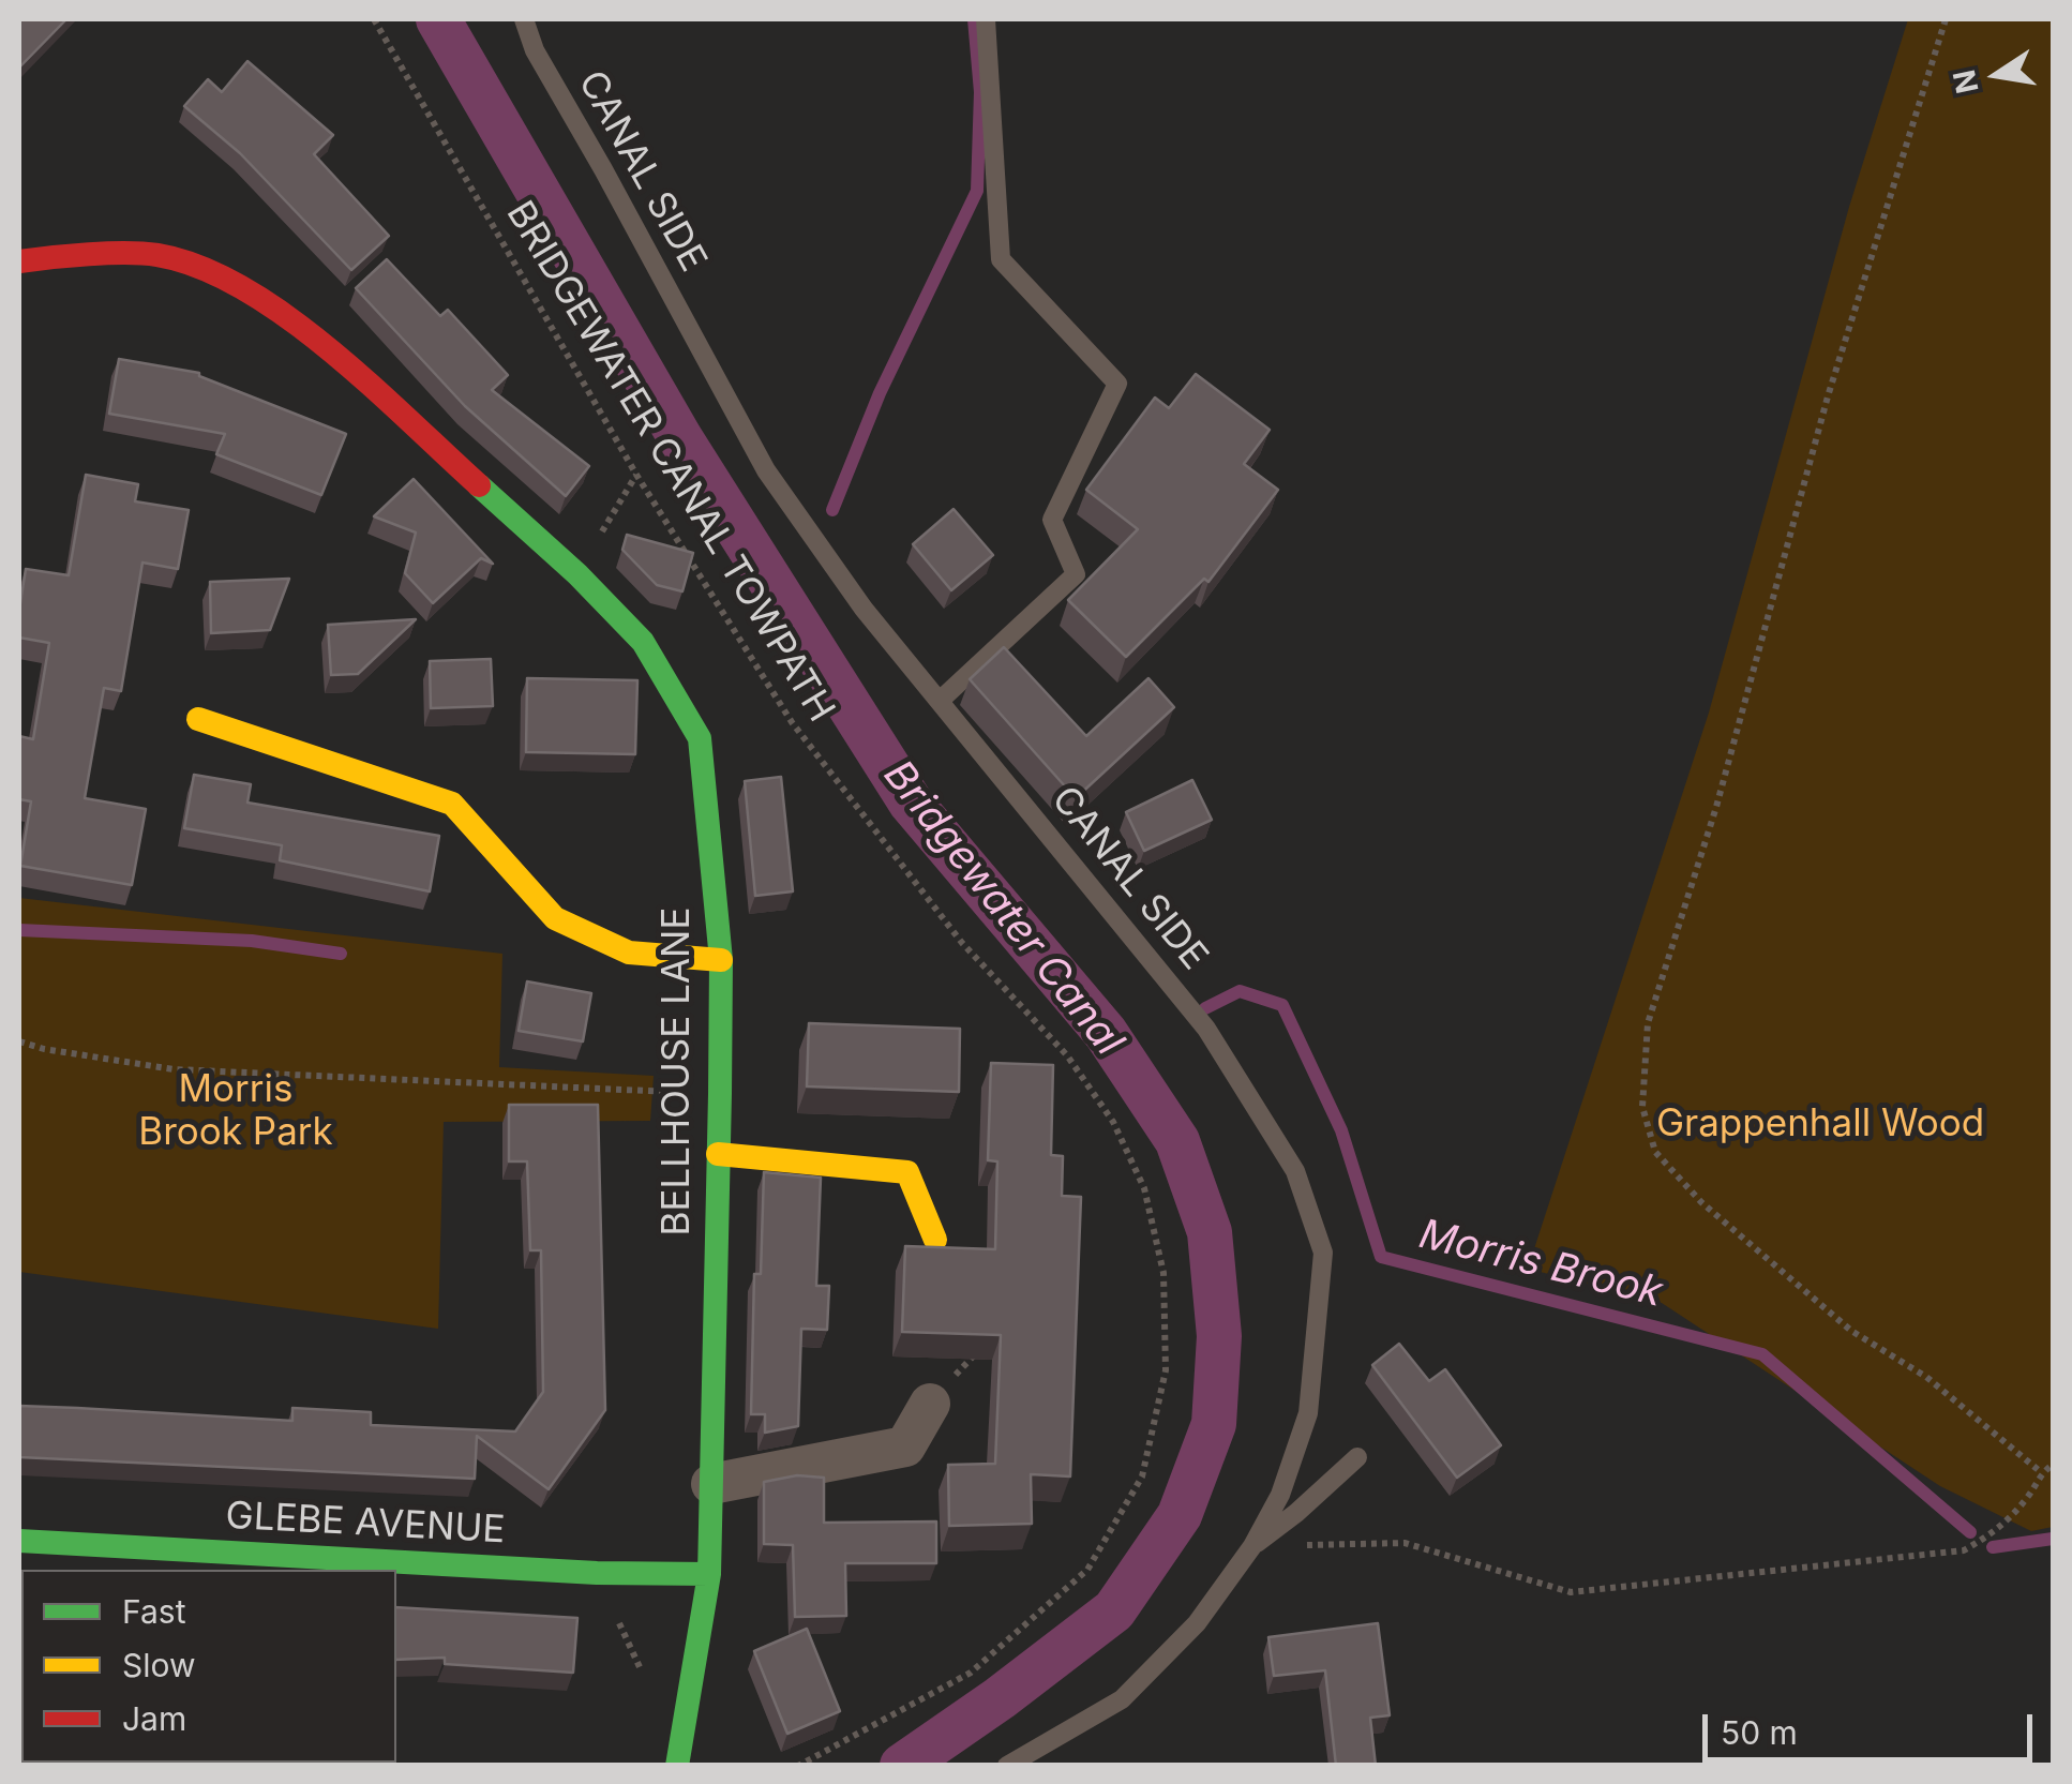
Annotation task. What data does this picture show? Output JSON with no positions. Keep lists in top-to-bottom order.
{
  "streets": {
    "street": ["BELLHOUSE LANE", "GLEBE AVENUE"],
    "lane": ["CANAL SIDE"],
    "path": ["BRIDGEWATER CANAL TOWPATH"]
  },
  "crossings": [
    ["BELLHOUSE LANE", "GLEBE AVENUE"]
  ],
  "water": ["Bridgewater Canal", "Morris Brook"],
  "parks": ["Morris Brook Park", "Grappenhall Wood"],
  "legend": ["Fast", "Slow", "Jam"],
  "scale_bar": "50 m",
  "north": "left"
}
